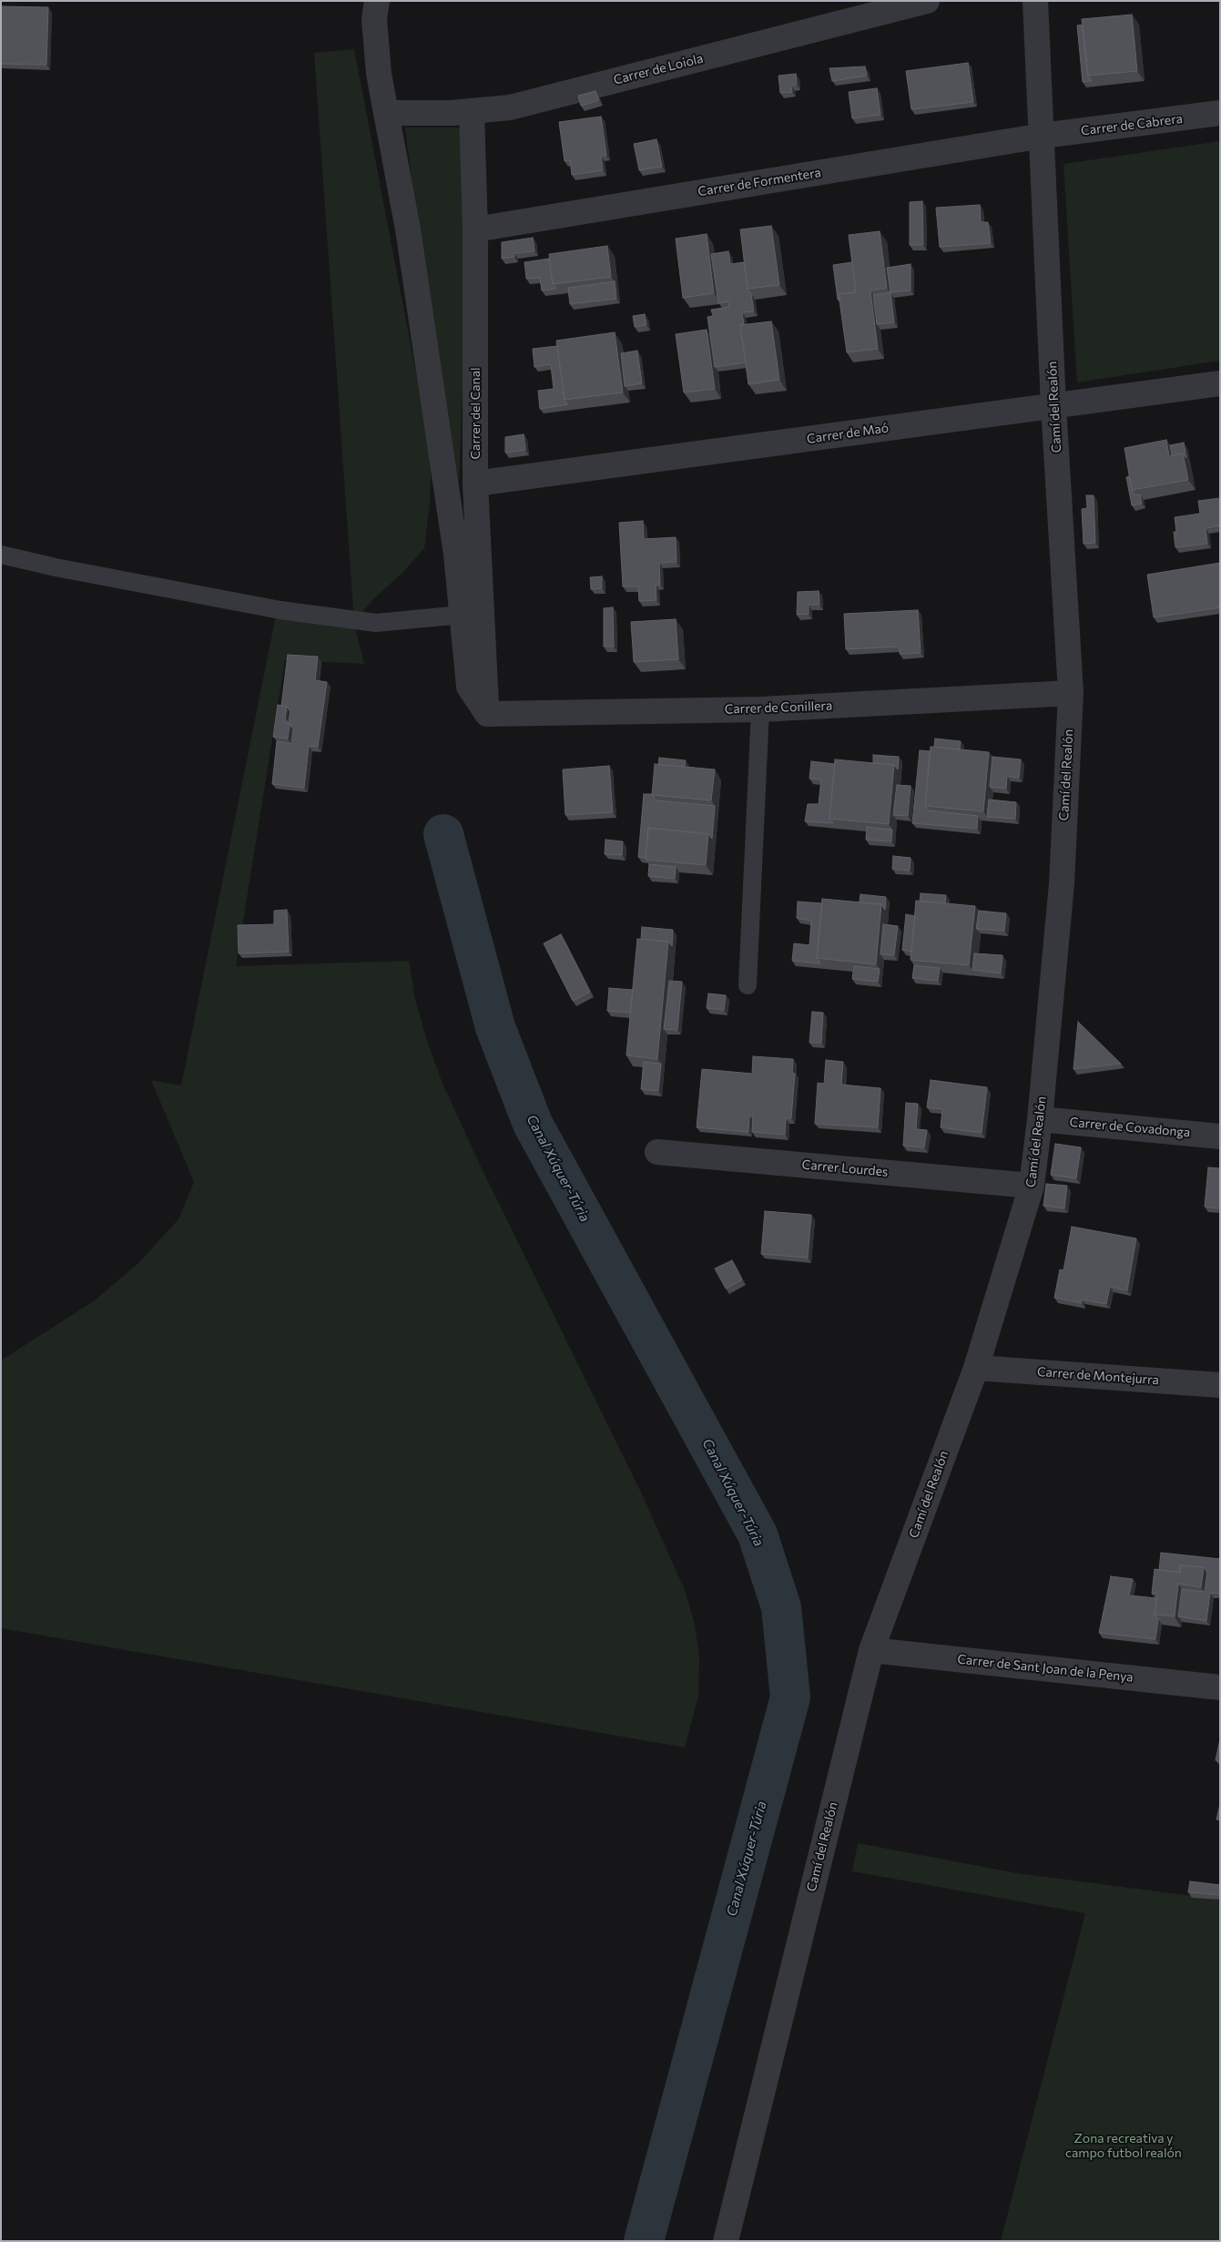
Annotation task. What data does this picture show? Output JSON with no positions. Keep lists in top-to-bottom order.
{
  "streets": {
    "street": [
      "Carrer de Loiola",
      "Carrer de Cabrera",
      "Carrer de Formentera",
      "Camí del Realón",
      "Carrer del Canal",
      "Carrer de Maó",
      "Carrer de Conillera",
      "Carrer de Covadonga",
      "Carrer Lourdes",
      "Carrer de Montejurra",
      "Carrer de Sant Joan de la Penya"
    ]
  },
  "crossings": [
    ["Carrer de Loiola", "Carrer del Canal"],
    ["Carrer de Cabrera", "Carrer de Formentera"],
    ["Carrer de Cabrera", "Camí del Realón"],
    ["Carrer de Formentera", "Camí del Realón"],
    ["Carrer de Formentera", "Carrer del Canal"],
    ["Camí del Realón", "Carrer de Maó"],
    ["Camí del Realón", "Carrer de Conillera"],
    ["Camí del Realón", "Carrer de Covadonga"],
    ["Camí del Realón", "Carrer Lourdes"],
    ["Camí del Realón", "Carrer de Montejurra"],
    ["Camí del Realón", "Carrer de Sant Joan de la Penya"],
    ["Carrer del Canal", "Carrer de Maó"],
    ["Carrer del Canal", "Carrer de Conillera"]
  ],
  "water": ["Canal Xúquer-Túria"],
  "parks": ["Zona recreativa y campo futbol realón"]
}
